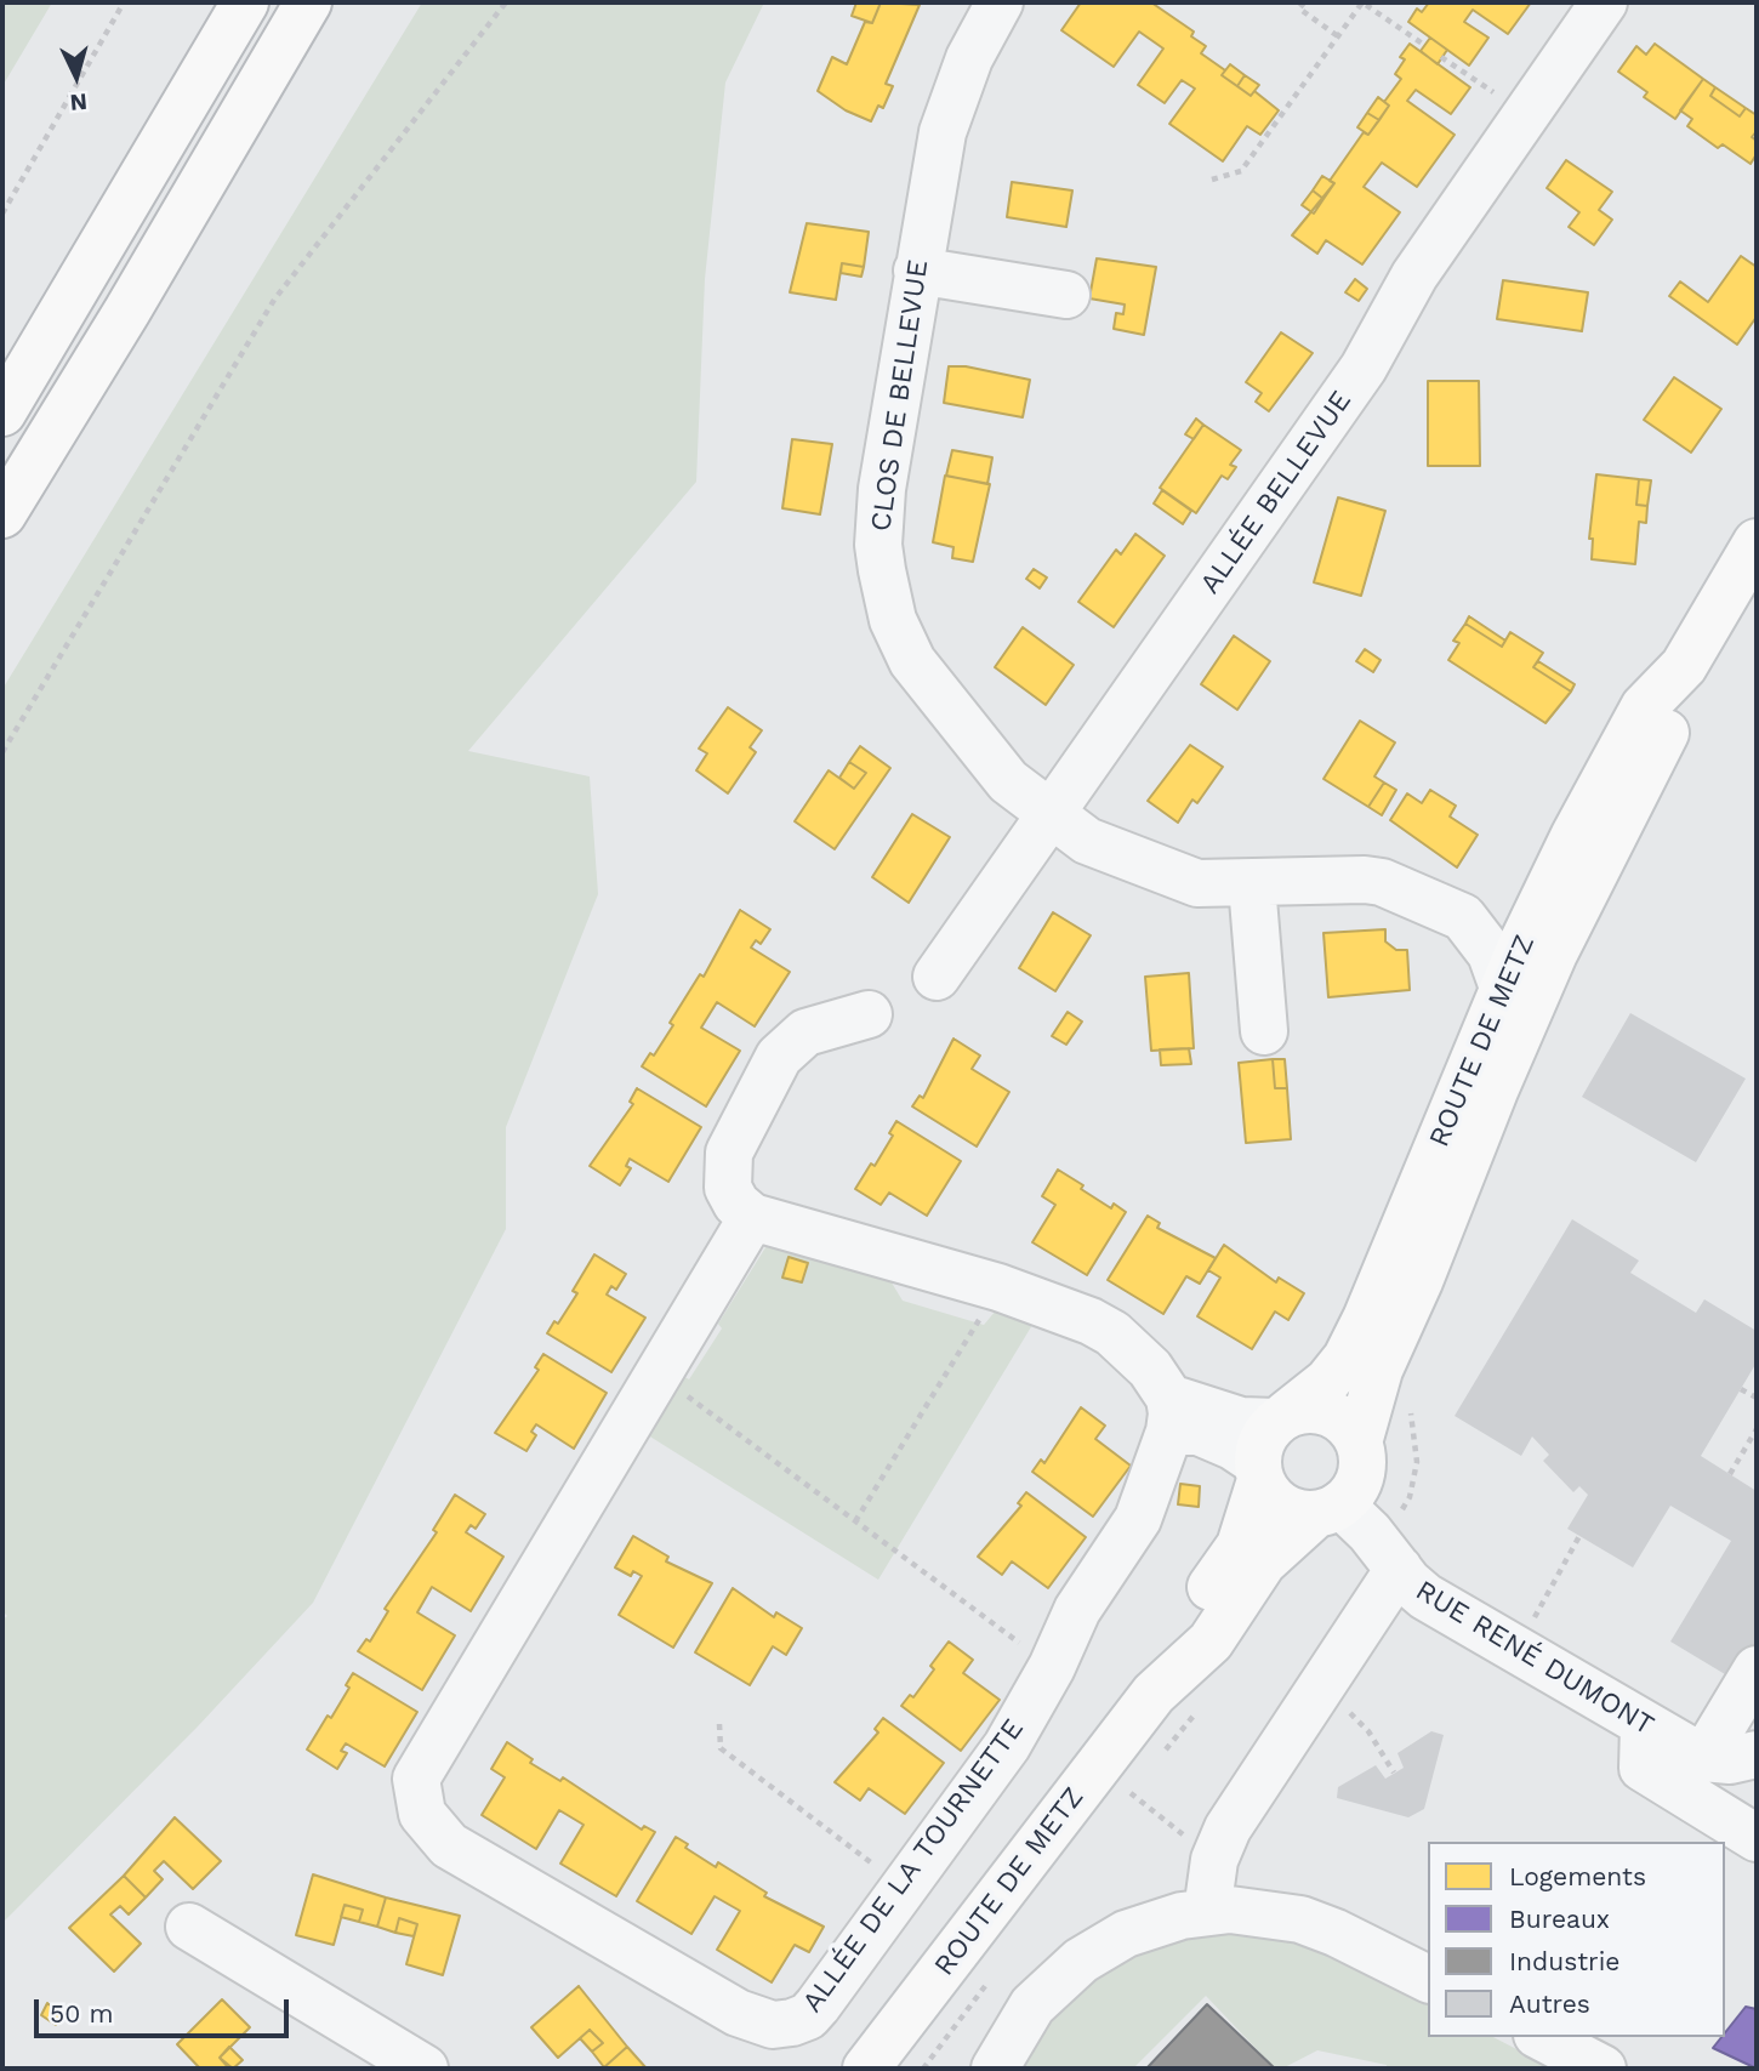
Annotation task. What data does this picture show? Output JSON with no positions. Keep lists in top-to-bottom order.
{
  "streets": {
    "main road": ["ROUTE DE METZ"],
    "street": [
      "CLOS DE BELLEVUE",
      "ALLÉE BELLEVUE",
      "RUE RENÉ DUMONT",
      "ALLÉE DE LA TOURNETTE"
    ]
  },
  "crossings": [
    ["CLOS DE BELLEVUE", "ALLÉE BELLEVUE"],
    ["CLOS DE BELLEVUE", "ROUTE DE METZ"],
    ["ROUTE DE METZ", "RUE RENÉ DUMONT"]
  ],
  "legend": [
    "Logements",
    "Bureaux",
    "Industrie",
    "Autres"
  ],
  "scale_bar": "50 m",
  "north": "bottom"
}
